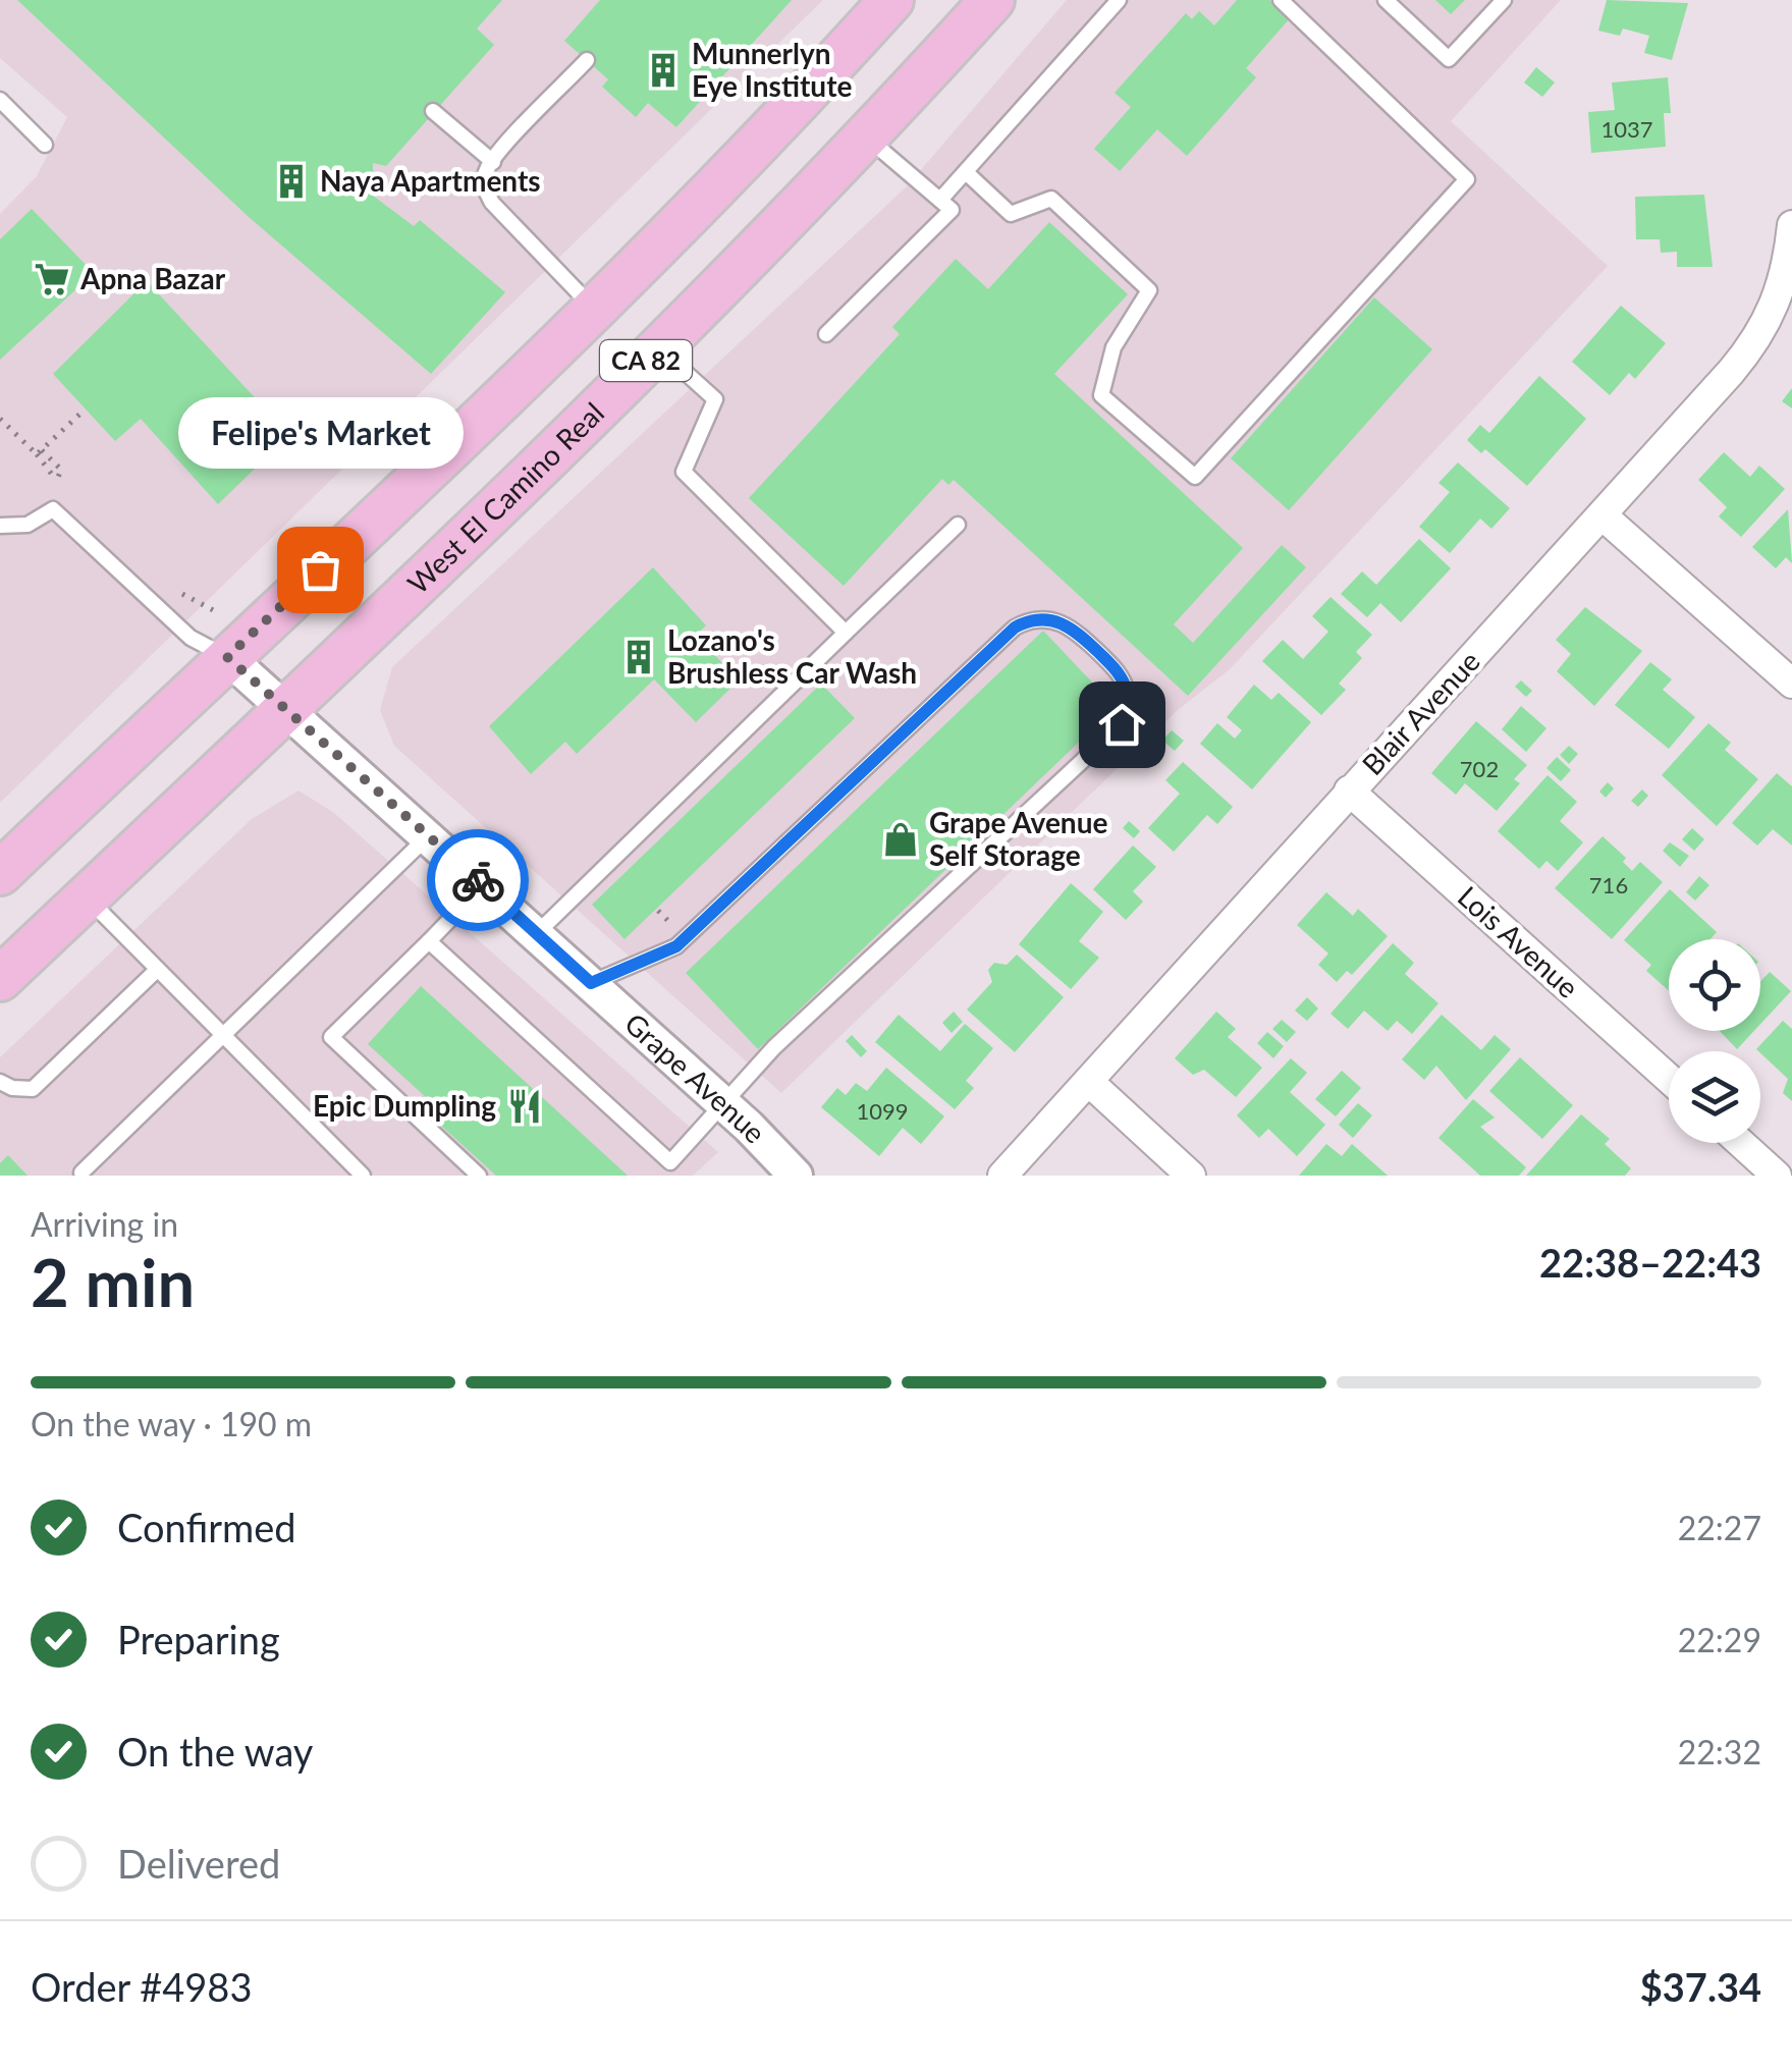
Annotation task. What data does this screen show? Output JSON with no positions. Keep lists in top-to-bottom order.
{
  "streets": {
    "main road": ["CA 82", "West El Camino Real"],
    "street": ["Blair Avenue", "Lois Avenue", "Grape Avenue"]
  },
  "crossings": [
    ["CA 82", "Grape Avenue"],
    ["West El Camino Real", "Grape Avenue"],
    ["Blair Avenue", "Lois Avenue"]
  ],
  "places": {
    "building": ["Munnerlyn Eye Institute", "Naya Apartments", "Lozano's Brushless Car Wash"],
    "supermarket": ["Apna Bazar"],
    "other": ["Felipe's Market"],
    "shop": ["Grape Avenue Self Storage"],
    "restaurant": ["Epic Dumpling"]
  },
  "house_numbers": [
    "1037",
    "702",
    "716",
    "1099"
  ],
  "page": {
    "bubble": "Felipe's Market",
    "heading": ["2 min", "Arriving in", "22:38–22:43"],
    "panel": ["Order #4983", "$37.34"],
    "bar": "On the way · 190 m",
    "list": [
      ["Confirmed", "22:27"],
      ["Preparing", "22:29"],
      ["On the way", "22:32"],
      "Delivered"
    ]
  }
}
